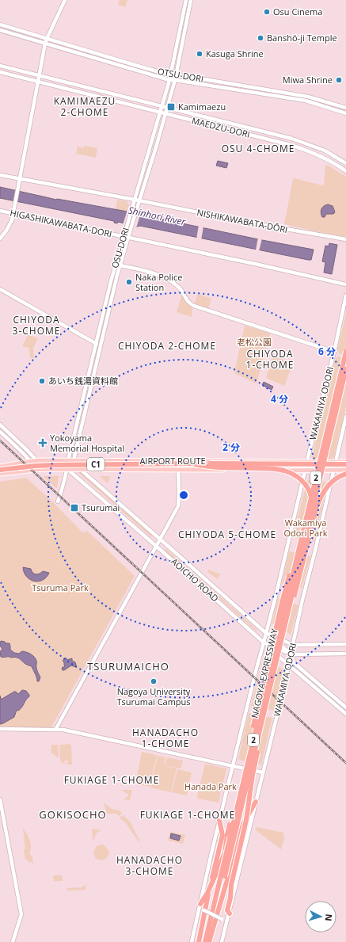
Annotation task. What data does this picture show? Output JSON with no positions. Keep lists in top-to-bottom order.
{
  "streets": {
    "highway": ["C1", "2", "NAGOYA EXPRESSWAY"],
    "main road": ["AIRPORT ROUTE"],
    "street": [
      "OTSU-DORI",
      "MAEDZU-DORI",
      "NISHIKAWABATA-DŌRI",
      "HIGASHIKAWABATA-DORI",
      "OSU-DORI",
      "WAKAMIYA ODORI",
      "AOICHO ROAD"
    ]
  },
  "crossings": [
    ["OTSU-DORI", "OSU-DORI"],
    ["MAEDZU-DORI", "OSU-DORI"],
    ["NISHIKAWABATA-DŌRI", "OSU-DORI"],
    ["HIGASHIKAWABATA-DORI", "OSU-DORI"],
    ["OSU-DORI", "AIRPORT ROUTE"],
    ["OSU-DORI", "AOICHO ROAD"],
    ["WAKAMIYA ODORI", "AIRPORT ROUTE"],
    ["WAKAMIYA ODORI", "AOICHO ROAD"],
    ["AIRPORT ROUTE", "AOICHO ROAD"]
  ],
  "districts": [
    "KAMIMAEZU 2-CHOME",
    "OSU 4-CHOME",
    "CHIYODA 3-CHOME",
    "CHIYODA 2-CHOME",
    "CHIYODA 1-CHOME",
    "CHIYODA 5-CHOME",
    "TSURUMAICHO",
    "HANADACHO 1-CHOME",
    "FUKIAGE 1-CHOME",
    "GOKISOCHO",
    "FUKIAGE 1-CHOME",
    "HANADACHO 3-CHOME"
  ],
  "water": ["Shinhori River"],
  "parks": [
    "老松公園",
    "Wakamiya Odori Park",
    "Tsuruma Park",
    "Hanada Park"
  ],
  "places": {
    "other": [
      "Osu Cinema",
      "Banshō-ji Temple",
      "Kasuga Shrine",
      "Miwa Shrine",
      "Naka Police Station",
      "あいち銭湯資料館",
      "Nagoya University Tsurumai Campus"
    ],
    "transit": ["Kamimaezu", "Tsurumai"],
    "health": ["Yokoyama Memorial Hospital"]
  },
  "north": "right",
  "rings": ["6 分", "4 分", "2 分"]
}
